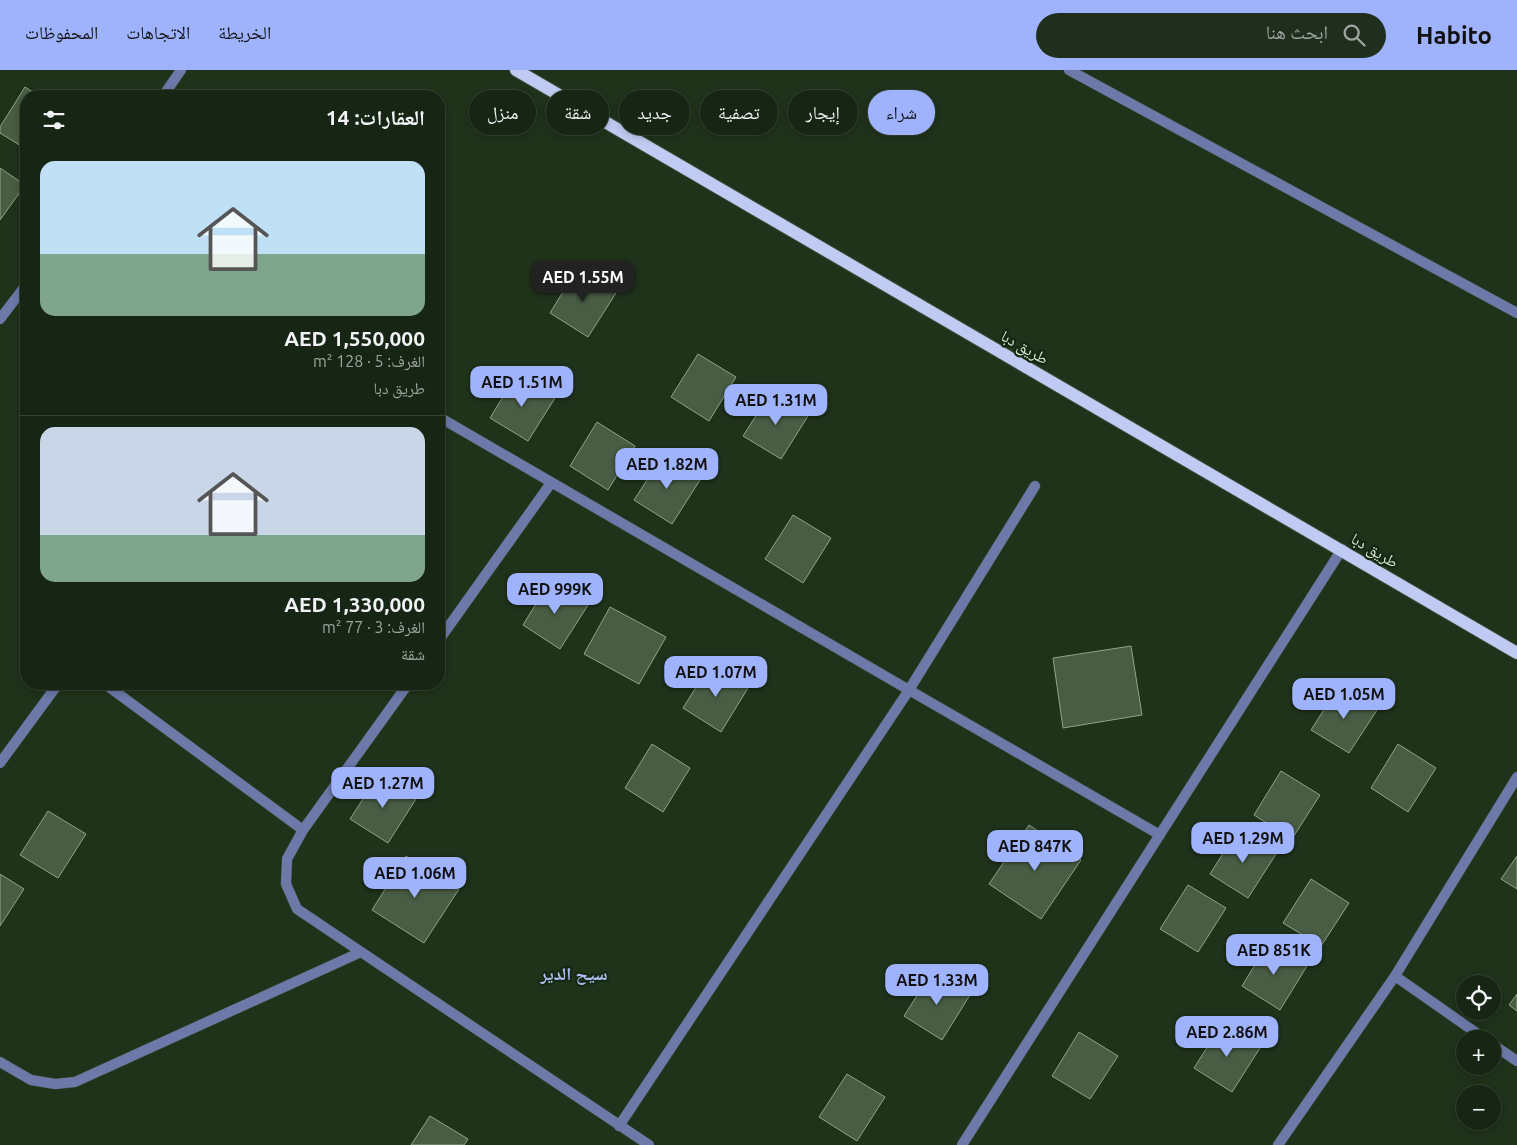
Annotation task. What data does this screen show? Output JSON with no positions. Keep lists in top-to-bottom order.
{
  "streets": {
    "main road": ["طريق دبا"]
  },
  "districts": ["سيح الدير"],
  "page": {
    "header": "Habito",
    "search": "ابحث هنا",
    "nav": ["الخريطة", "الاتجاهات", "المحفوظات"],
    "chip": [
      "شراء",
      "إيجار",
      "تصفية",
      "جديد",
      "شقة",
      "منزل"
    ],
    "heading": "العقارات: 14",
    "list": [
      {
        "name": "AED 1,550,000",
        "note": "الغرف: 5 · 128 m² · طريق دبا"
      },
      {
        "name": "AED 1,330,000",
        "note": "الغرف: 3 · 77 m² · شقة"
      }
    ],
    "price": [
      "AED 1.55M",
      "AED 1.51M",
      "AED 1.31M",
      "AED 1.82M",
      "AED 999K",
      "AED 1.07M",
      "AED 1.05M",
      "AED 1.27M",
      "AED 1.29M",
      "AED 847K",
      "AED 1.06M",
      "AED 851K",
      "AED 1.33M",
      "AED 2.86M"
    ],
    "map_buttons": ["+", "−"]
  }
}
